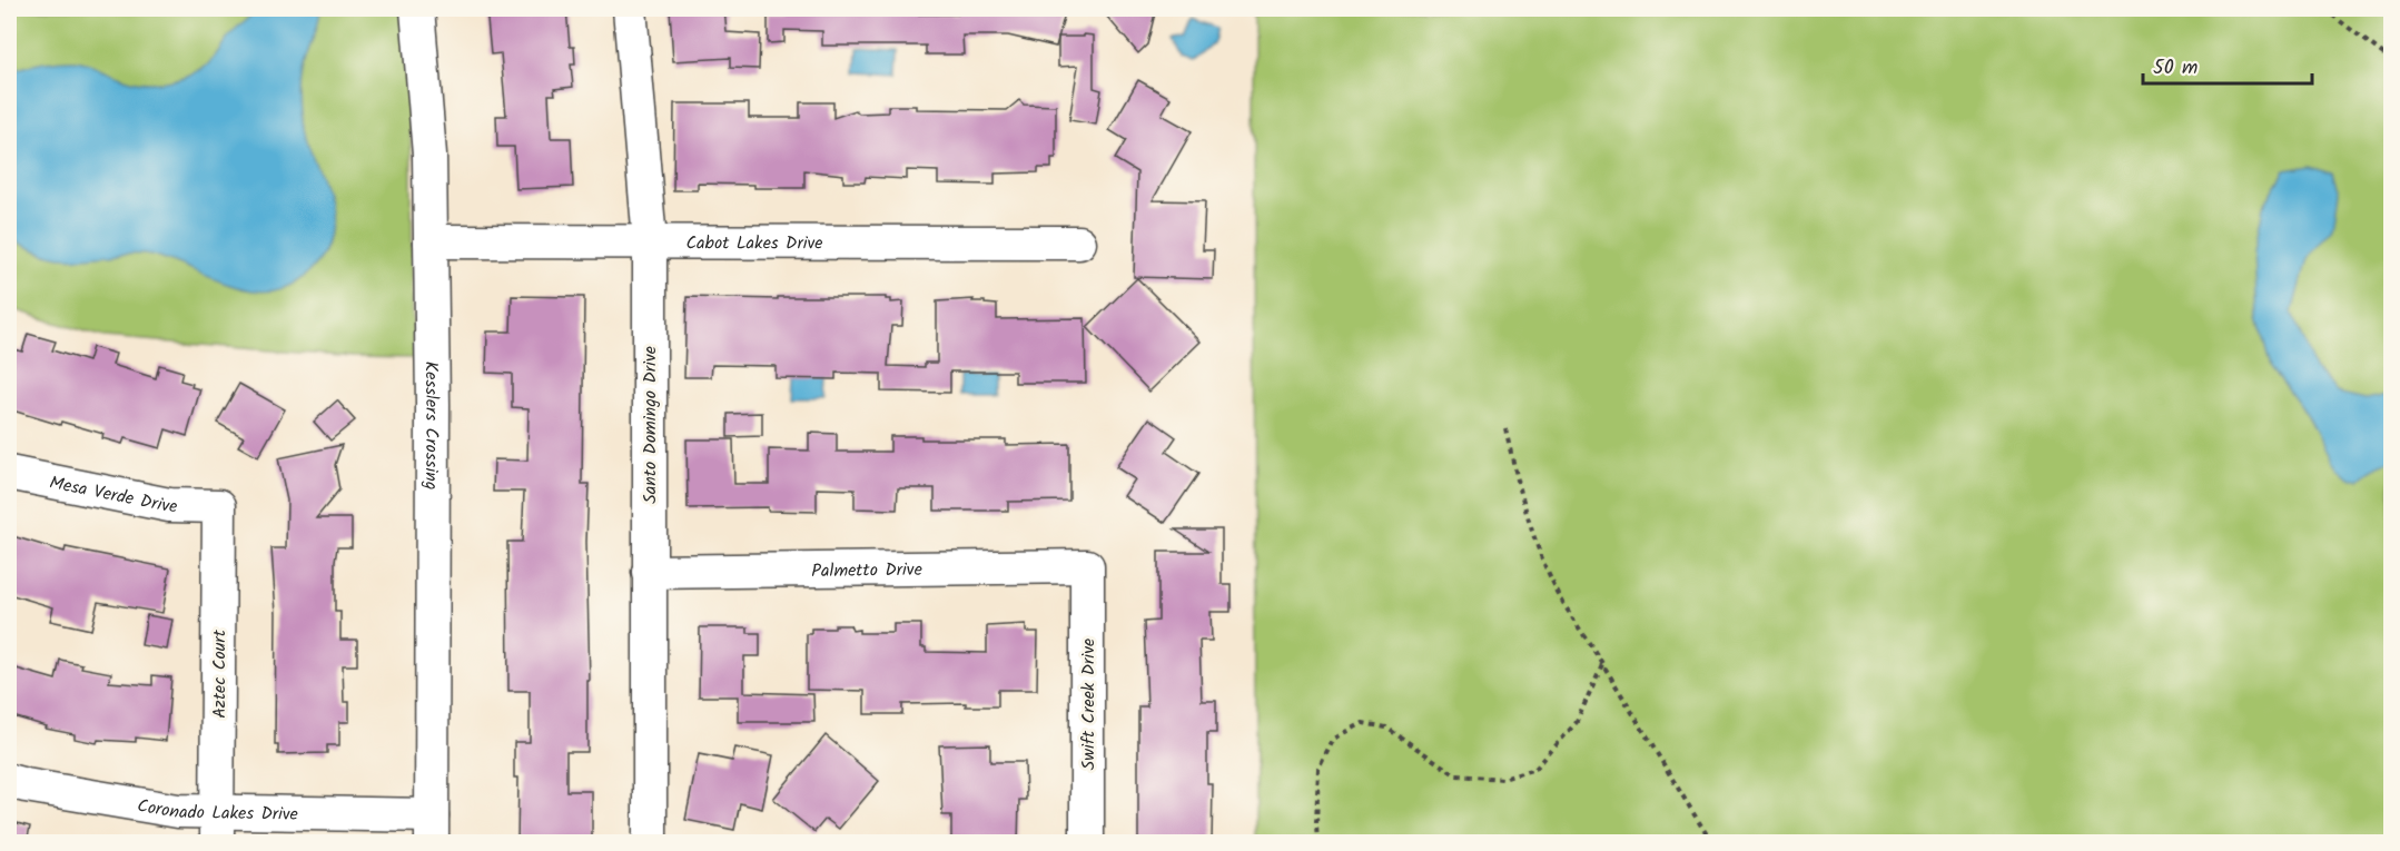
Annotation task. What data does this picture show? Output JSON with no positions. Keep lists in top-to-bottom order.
{
  "streets": {
    "street": [
      "Cabot Lakes Drive",
      "Kesslers Crossing",
      "Santo Domingo Drive",
      "Mesa Verde Drive",
      "Palmetto Drive",
      "Aztec Court",
      "Swift Creek Drive",
      "Coronado Lakes Drive"
    ]
  },
  "crossings": [
    ["Cabot Lakes Drive", "Kesslers Crossing"],
    ["Cabot Lakes Drive", "Santo Domingo Drive"],
    ["Kesslers Crossing", "Coronado Lakes Drive"],
    ["Santo Domingo Drive", "Palmetto Drive"],
    ["Mesa Verde Drive", "Aztec Court"],
    ["Palmetto Drive", "Swift Creek Drive"],
    ["Aztec Court", "Coronado Lakes Drive"]
  ],
  "scale_bar": "50 m"
}
